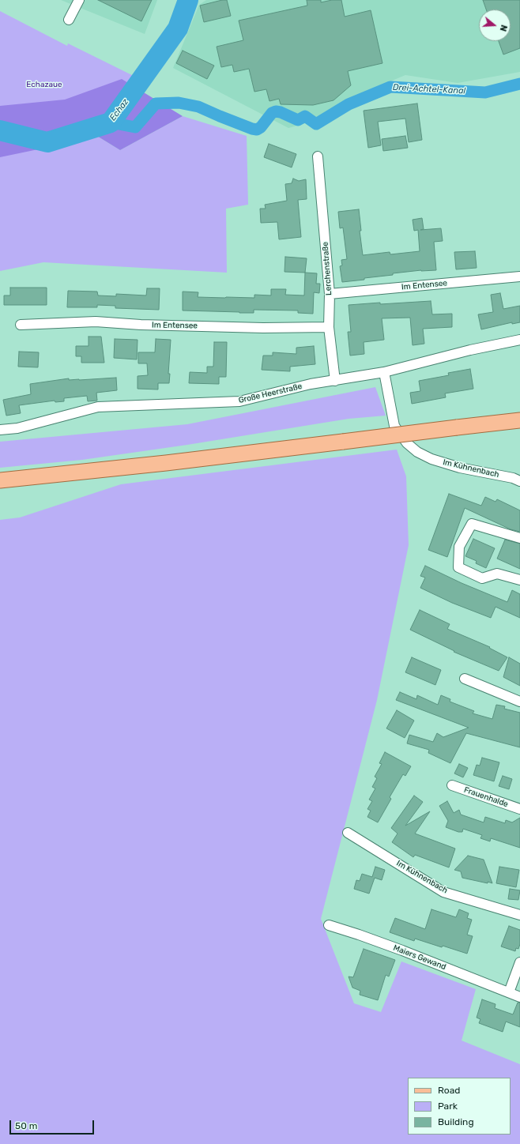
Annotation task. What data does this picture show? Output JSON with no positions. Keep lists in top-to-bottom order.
{
  "streets": {
    "street": [
      "Lerchenstraße",
      "Im Entensee",
      "Große Heerstraße",
      "Im Kühnenbach",
      "Frauenhalde",
      "Maiers Gewand"
    ]
  },
  "crossings": [
    ["Lerchenstraße", "Im Entensee"],
    ["Lerchenstraße", "Große Heerstraße"],
    ["Große Heerstraße", "Im Kühnenbach"]
  ],
  "water": ["Drei-Achtel-Kanal", "Echaz"],
  "parks": ["Echazaue"],
  "legend": ["Road", "Park", "Building"],
  "scale_bar": "50 m",
  "north": "right"
}
